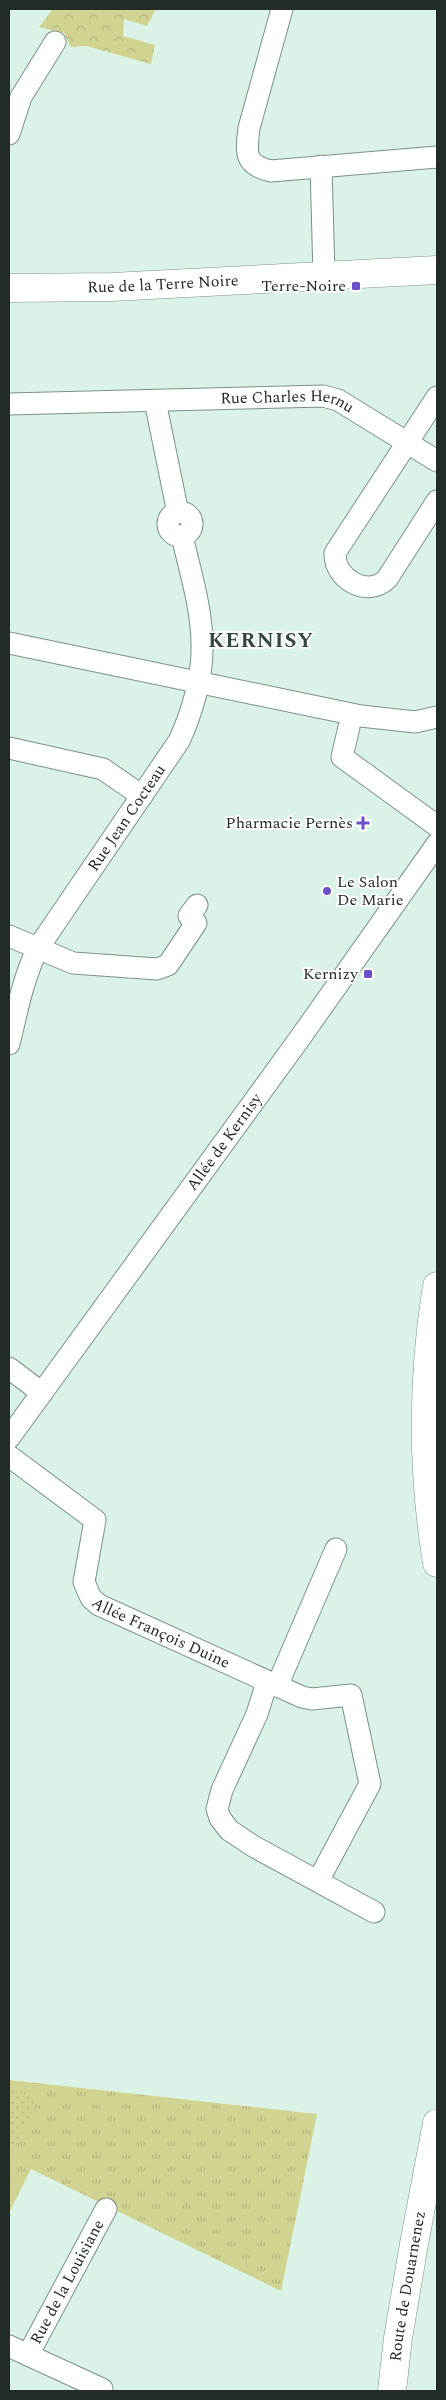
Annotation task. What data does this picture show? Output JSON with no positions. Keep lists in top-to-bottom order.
{
  "streets": {
    "main road": ["Rue de la Terre Noire", "Route de Douarnenez"],
    "street": [
      "Rue Charles Hernu",
      "Rue Jean Cocteau",
      "Allée de Kernisy",
      "Allée François Duine",
      "Rue de la Louisiane"
    ]
  },
  "districts": ["KERNISY"],
  "places": {
    "transit": ["Terre-Noire", "Kernizy"],
    "health": ["Pharmacie Pernès"],
    "other": ["Le Salon De Marie"]
  }
}
